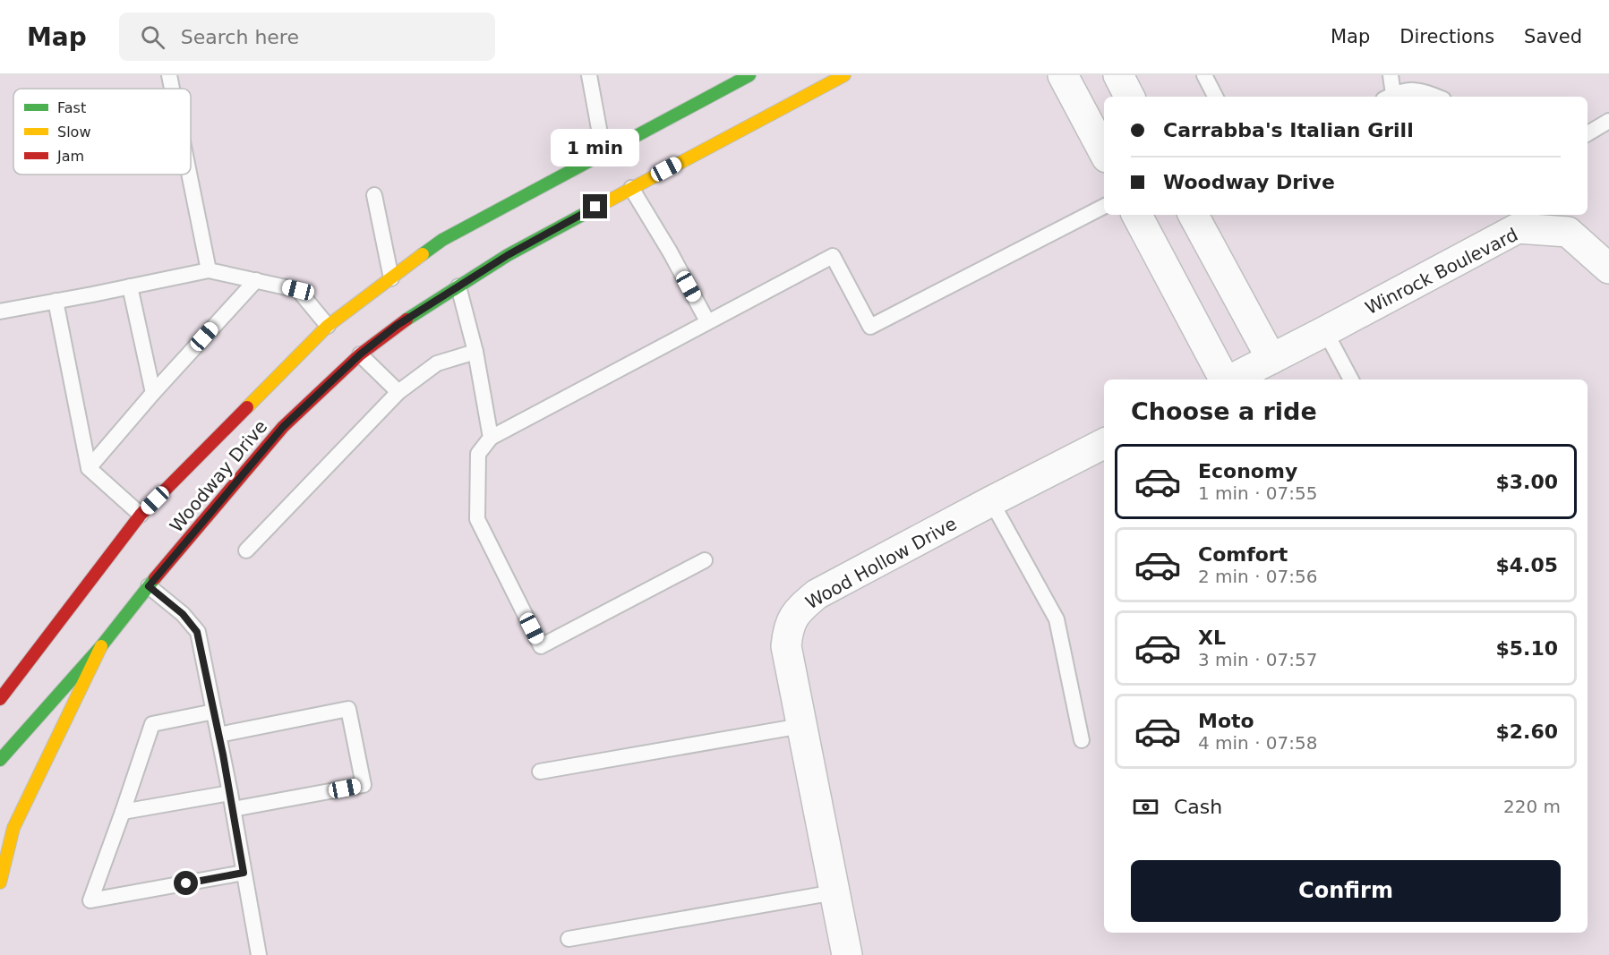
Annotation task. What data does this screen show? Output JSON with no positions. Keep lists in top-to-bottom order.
{
  "streets": {
    "main road": ["Woodway Drive"],
    "street": ["Winrock Boulevard", "Wood Hollow Drive"]
  },
  "legend": ["Fast", "Slow", "Jam"],
  "page": {
    "header": "Map",
    "search": "Search here",
    "nav": ["Map", "Directions", "Saved"],
    "banner": ["Carrabba's Italian Grill", "Woodway Drive"],
    "bubble": "1 min",
    "heading": "Choose a ride",
    "list": [
      {
        "name": "Economy",
        "note": "1 min · 07:55",
        "value": "$3.00"
      },
      {
        "name": "Comfort",
        "note": "2 min · 07:56",
        "value": "$4.05"
      },
      {
        "name": "XL",
        "note": "3 min · 07:57",
        "value": "$5.10"
      },
      {
        "name": "Moto",
        "note": "4 min · 07:58",
        "value": "$2.60"
      }
    ],
    "pay": ["Cash", "220 m"],
    "buttons": "Confirm"
  }
}
